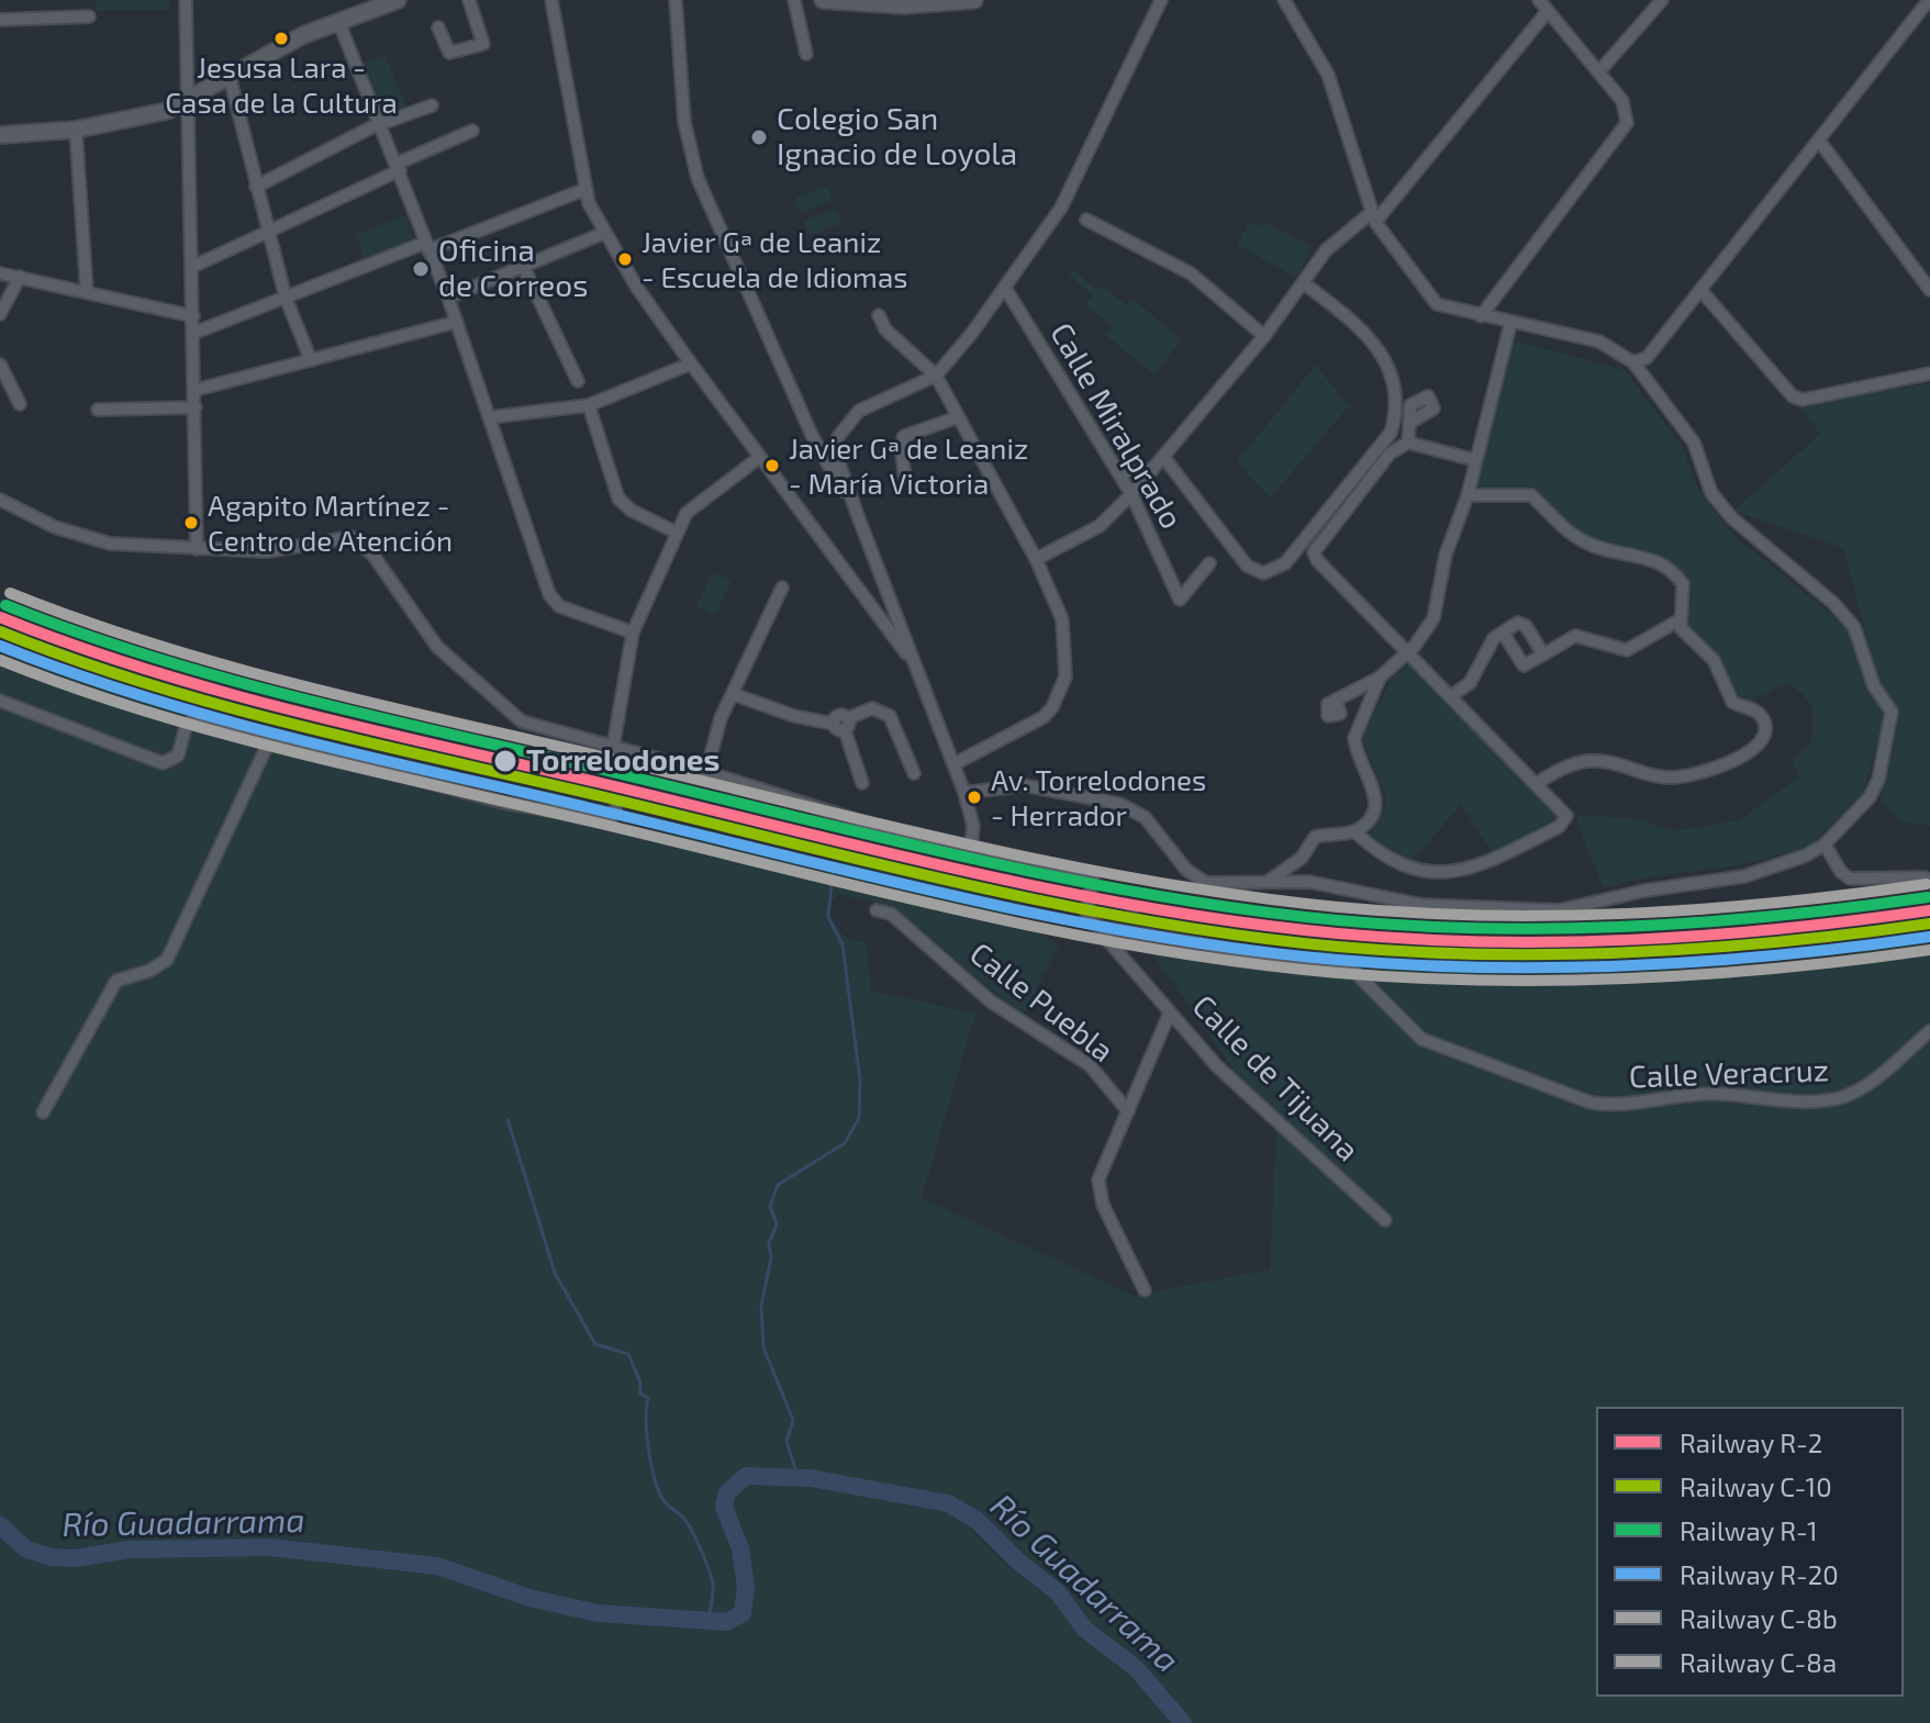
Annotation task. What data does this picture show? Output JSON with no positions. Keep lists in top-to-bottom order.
{
  "streets": {
    "street": [
      "Calle Miralprado",
      "Calle Puebla",
      "Calle Veracruz",
      "Calle de Tijuana"
    ]
  },
  "crossings": [
    ["Calle Veracruz", "Calle de Tijuana"]
  ],
  "water": ["Río Guadarrama"],
  "places": [
    "Jesusa Lara - Casa de la Cultura",
    "Colegio San Ignacio de Loyola",
    "Javier Gª de Leaniz - Escuela de Idiomas",
    "Oficina de Correos",
    "Javier Gª de Leaniz - María Victoria",
    "Agapito Martínez - Centro de Atención",
    "Torrelodones",
    "Av. Torrelodones - Herrador"
  ],
  "lines": [
    "rail line C-8b",
    "rail line R-1",
    "rail line R-2",
    "rail line C-10",
    "rail line R-20",
    "rail line C-8a"
  ],
  "legend": [
    "Railway R-2",
    "Railway C-10",
    "Railway R-1",
    "Railway R-20",
    "Railway C-8b",
    "Railway C-8a"
  ]
}
